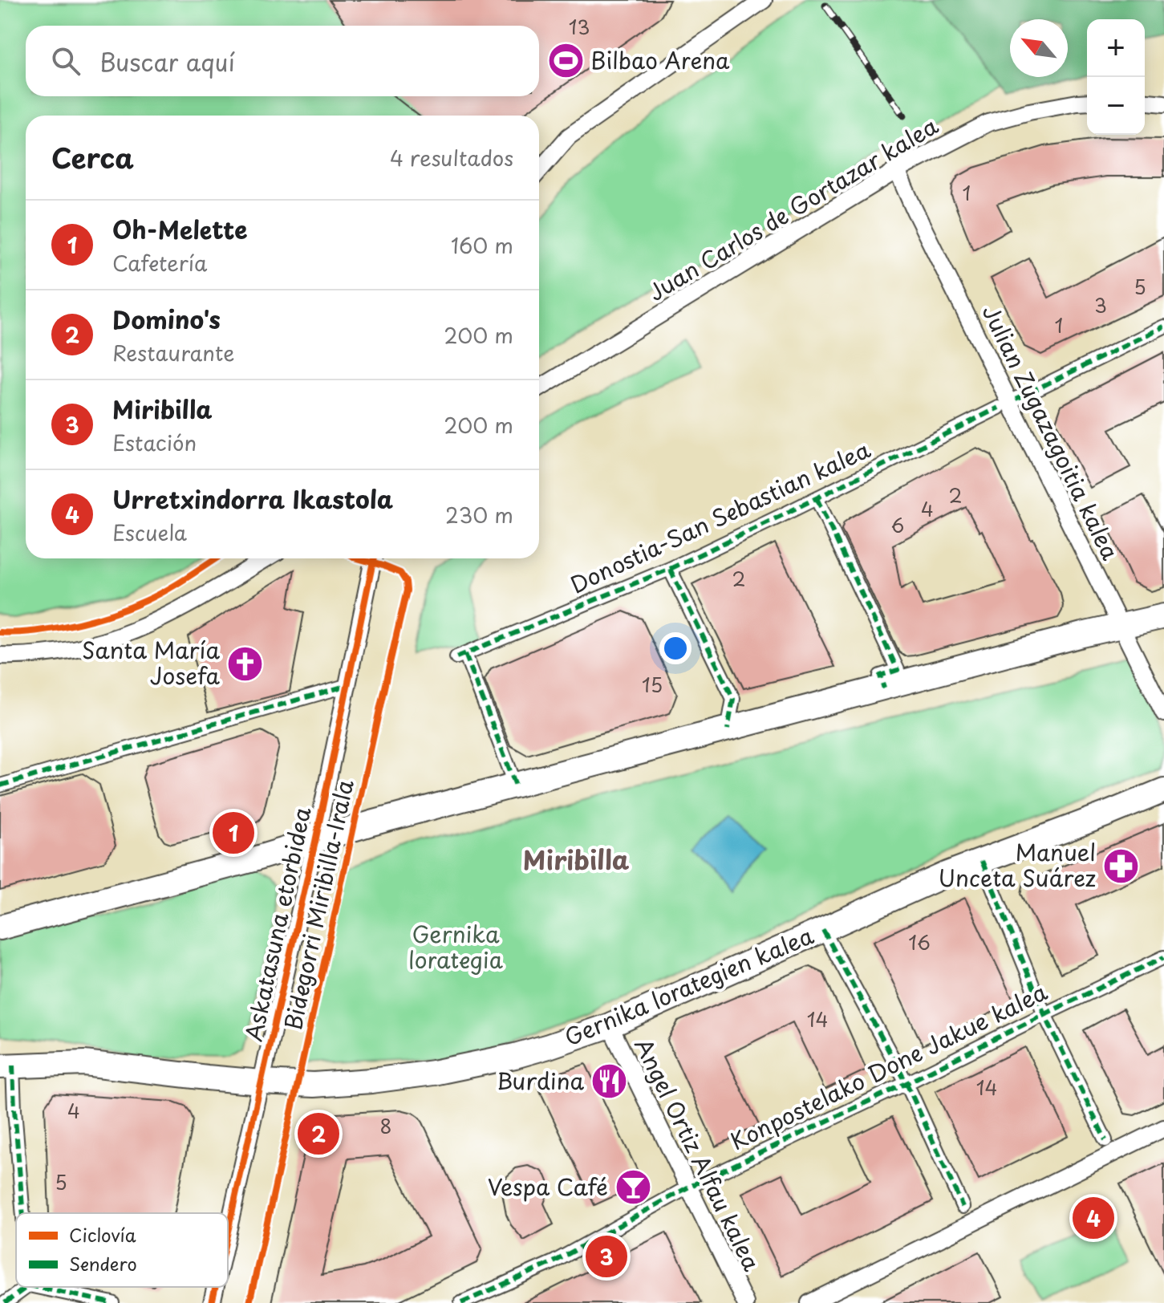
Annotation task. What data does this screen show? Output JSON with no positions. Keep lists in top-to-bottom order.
{
  "streets": {
    "main road": ["Gernika lorategien kalea"],
    "street": [
      "Juan Carlos de Gortazar kalea",
      "Julian Zugazagoitia kalea",
      "Donostia-San Sebastian kalea",
      "Askatasuna etorbidea",
      "Konpostelako Done Jakue kalea",
      "Angel Ortiz Alfau kalea"
    ],
    "cycle path": ["Bidegorri Miribilla-Irala"]
  },
  "crossings": [
    ["Juan Carlos de Gortazar kalea", "Julian Zugazagoitia kalea"],
    ["Askatasuna etorbidea", "Gernika lorategien kalea"],
    ["Gernika lorategien kalea", "Angel Ortiz Alfau kalea"],
    ["Konpostelako Done Jakue kalea", "Angel Ortiz Alfau kalea"]
  ],
  "districts": ["Miribilla"],
  "parks": ["Gernika lorategia"],
  "places": {
    "sports": ["Bilbao Arena"],
    "church": ["Santa María Josefa"],
    "pharmacy": ["Manuel Unceta Suárez"],
    "restaurant": ["Burdina"],
    "bar": ["Vespa Café"]
  },
  "house_numbers": [
    "13",
    "1",
    "5",
    "3",
    "1",
    "2",
    "4",
    "6",
    "2",
    "15",
    "16",
    "14",
    "14",
    "4",
    "8",
    "5"
  ],
  "legend": ["Ciclovía", "Sendero"],
  "north": "top left",
  "page": {
    "map_buttons": ["+", "−"],
    "search": "Buscar aquí",
    "heading": ["Cerca", "4 resultados"],
    "list": [
      {
        "mark": "1",
        "name": "Oh-Melette",
        "note": "Cafetería",
        "value": "160 m"
      },
      {
        "mark": "2",
        "name": "Domino's",
        "note": "Restaurante",
        "value": "200 m"
      },
      {
        "mark": "3",
        "name": "Miribilla",
        "note": "Estación",
        "value": "200 m"
      },
      {
        "mark": "4",
        "name": "Urretxindorra Ikastola",
        "note": "Escuela",
        "value": "230 m"
      }
    ],
    "pins": [
      "1",
      "2",
      "4",
      "3"
    ]
  }
}
